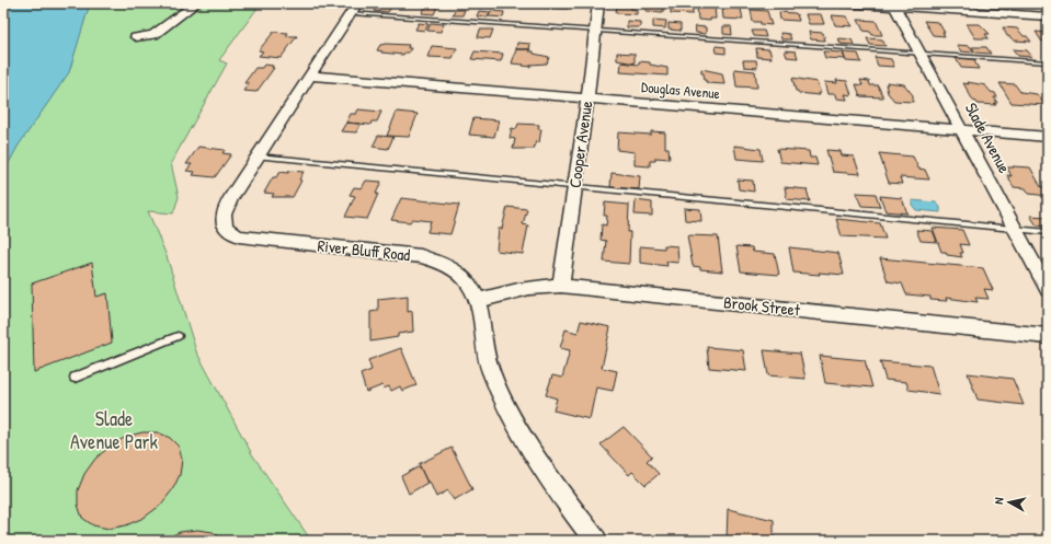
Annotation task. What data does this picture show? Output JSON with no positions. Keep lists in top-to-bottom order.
{
  "streets": {
    "street": [
      "Douglas Avenue",
      "Slade Avenue",
      "Cooper Avenue",
      "River Bluff Road",
      "Brook Street"
    ]
  },
  "crossings": [
    ["Douglas Avenue", "Slade Avenue"],
    ["Douglas Avenue", "Cooper Avenue"],
    ["Douglas Avenue", "River Bluff Road"],
    ["Cooper Avenue", "Brook Street"],
    ["River Bluff Road", "Brook Street"]
  ],
  "parks": ["Slade Avenue Park"],
  "north": "left"
}
